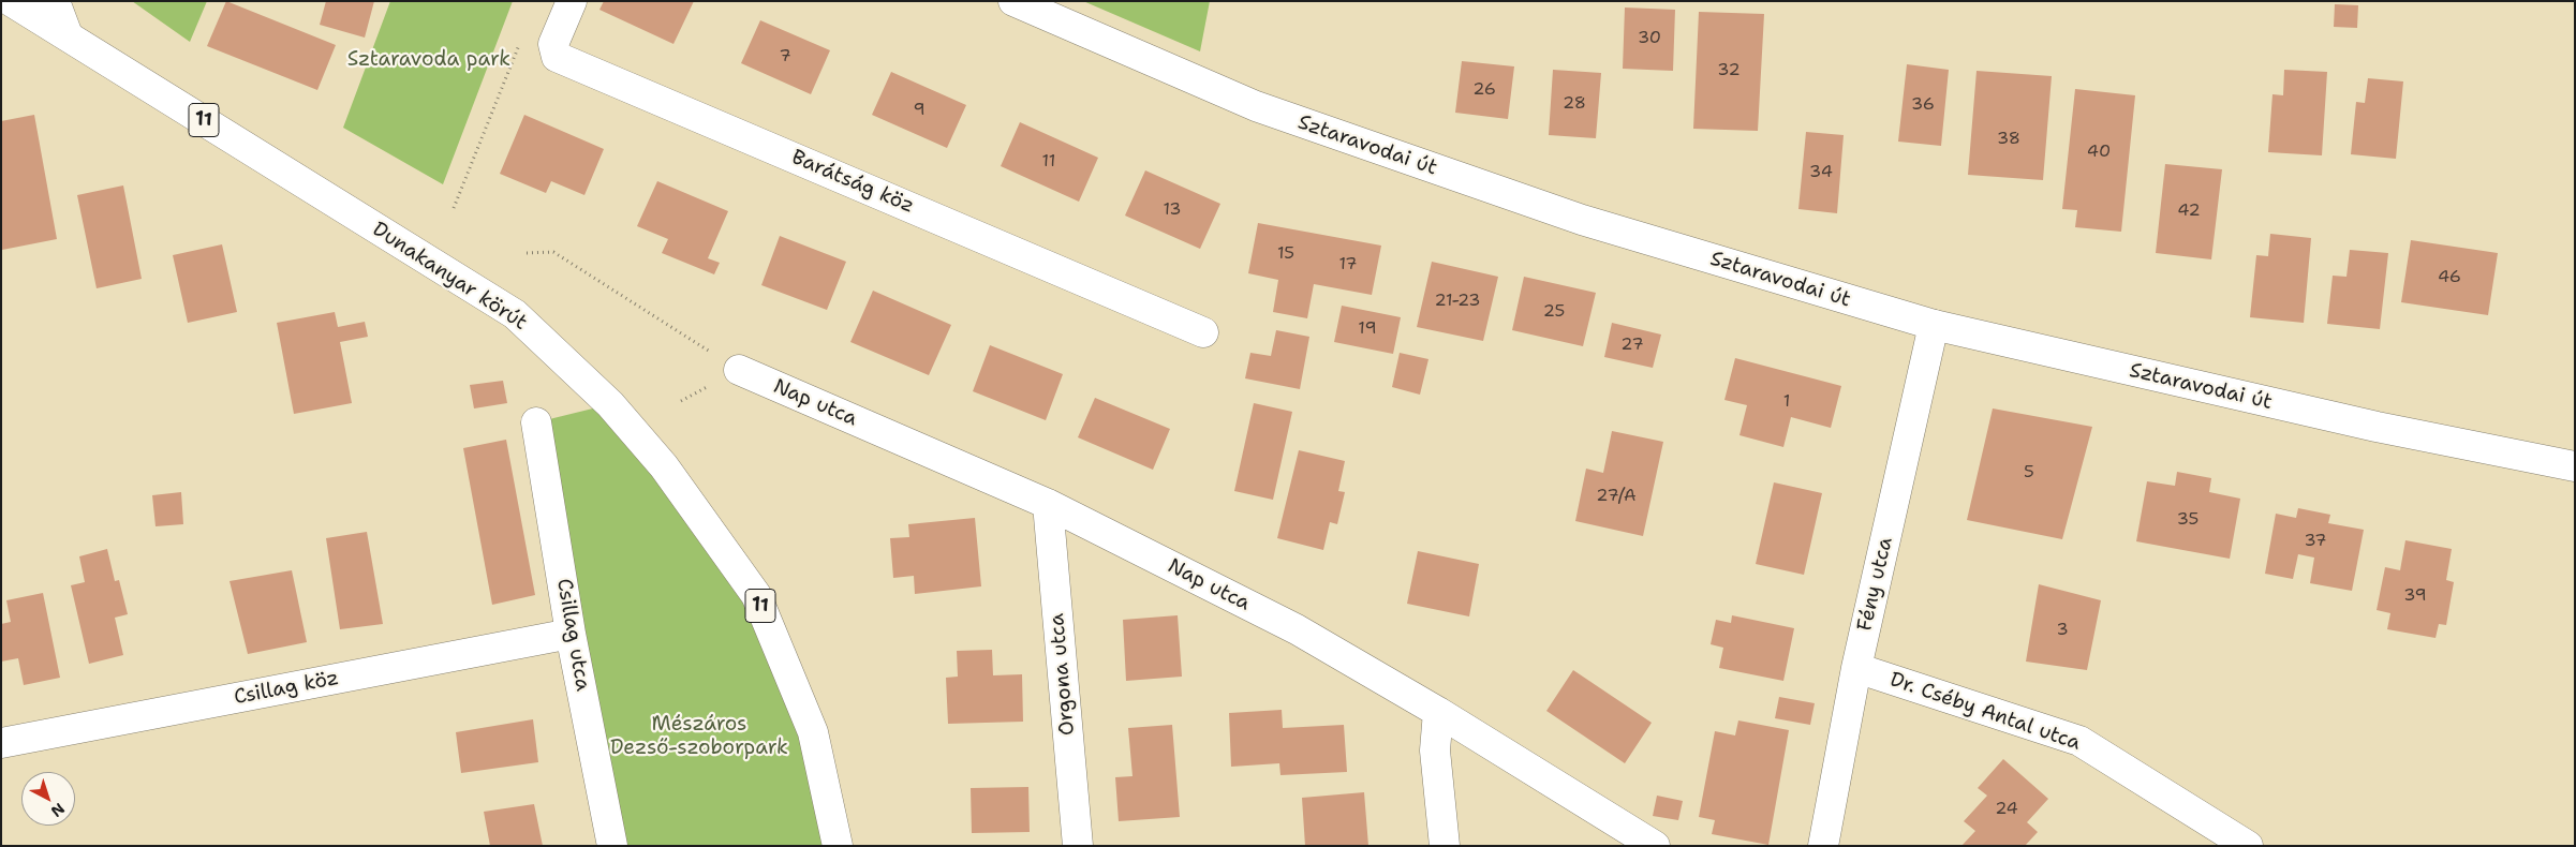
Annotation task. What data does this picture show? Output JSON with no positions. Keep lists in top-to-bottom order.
{
  "streets": {
    "street": [
      "11",
      "Sztaravodai út",
      "Barátság köz",
      "Dunakanyar körút",
      "Nap utca",
      "Fény utca",
      "Csillag utca",
      "Orgona utca",
      "Csillag köz",
      "Dr. Cséby Antal utca"
    ]
  },
  "crossings": [
    ["Sztaravodai út", "Fény utca"],
    ["Nap utca", "Orgona utca"],
    ["Fény utca", "Dr. Cséby Antal utca"],
    ["Csillag utca", "Csillag köz"]
  ],
  "parks": ["Sztaravoda park", "Mészáros Dezső-szoborpark"],
  "house_numbers": [
    "30",
    "7",
    "32",
    "26",
    "28",
    "36",
    "9",
    "38",
    "40",
    "11",
    "34",
    "13",
    "42",
    "15",
    "17",
    "46",
    "21-23",
    "25",
    "19",
    "27",
    "1",
    "5",
    "27/A",
    "35",
    "37",
    "39",
    "3",
    "24"
  ],
  "north": "bottom right"
}
